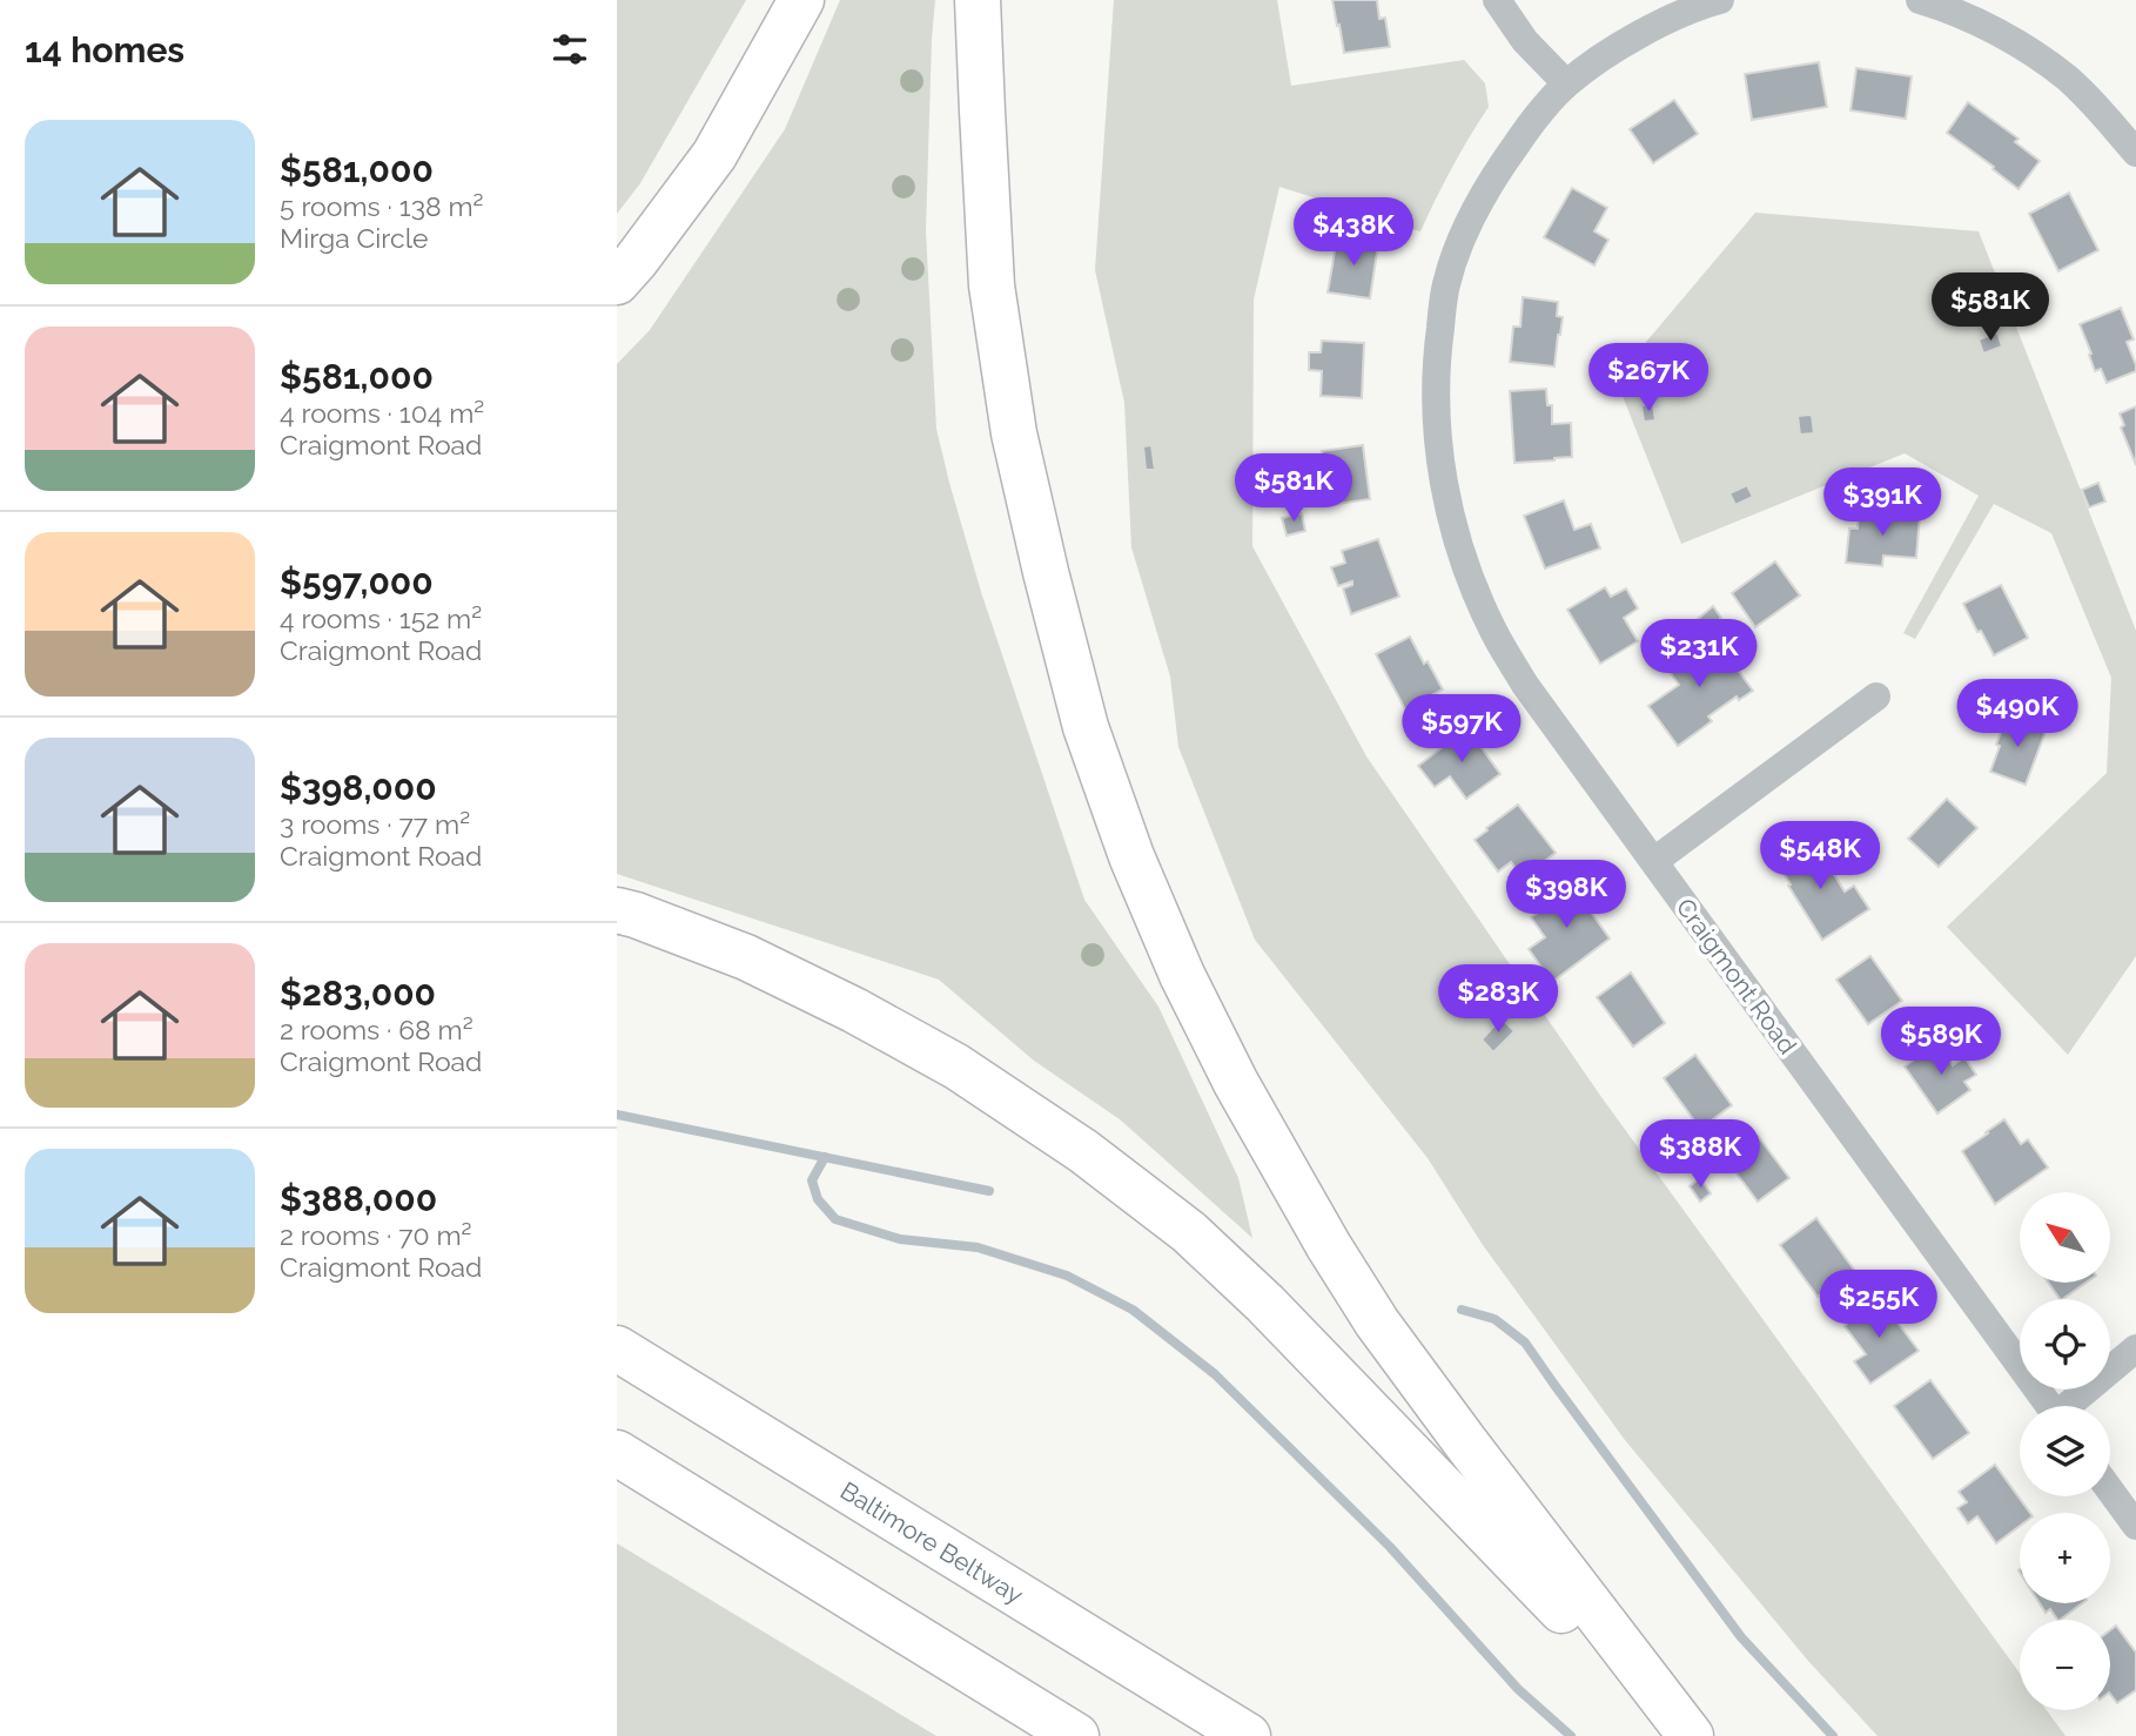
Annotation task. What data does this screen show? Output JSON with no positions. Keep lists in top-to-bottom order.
{
  "streets": {
    "highway": ["Baltimore Beltway"],
    "street": ["Craigmont Road"]
  },
  "north": "top left",
  "page": {
    "heading": "14 homes",
    "list": [
      {
        "name": "$581,000",
        "note": "5 rooms · 138 m² · Mirga Circle"
      },
      {
        "name": "$581,000",
        "note": "4 rooms · 104 m² · Craigmont Road"
      },
      {
        "name": "$597,000",
        "note": "4 rooms · 152 m² · Craigmont Road"
      },
      {
        "name": "$398,000",
        "note": "3 rooms · 77 m² · Craigmont Road"
      },
      {
        "name": "$283,000",
        "note": "2 rooms · 68 m² · Craigmont Road"
      },
      {
        "name": "$388,000",
        "note": "2 rooms · 70 m² · Craigmont Road"
      }
    ],
    "price": [
      "$438K",
      "$581K",
      "$267K",
      "$581K",
      "$391K",
      "$231K",
      "$490K",
      "$597K",
      "$548K",
      "$398K",
      "$283K",
      "$589K",
      "$388K",
      "$255K"
    ],
    "map_buttons": ["+", "−"]
  }
}
